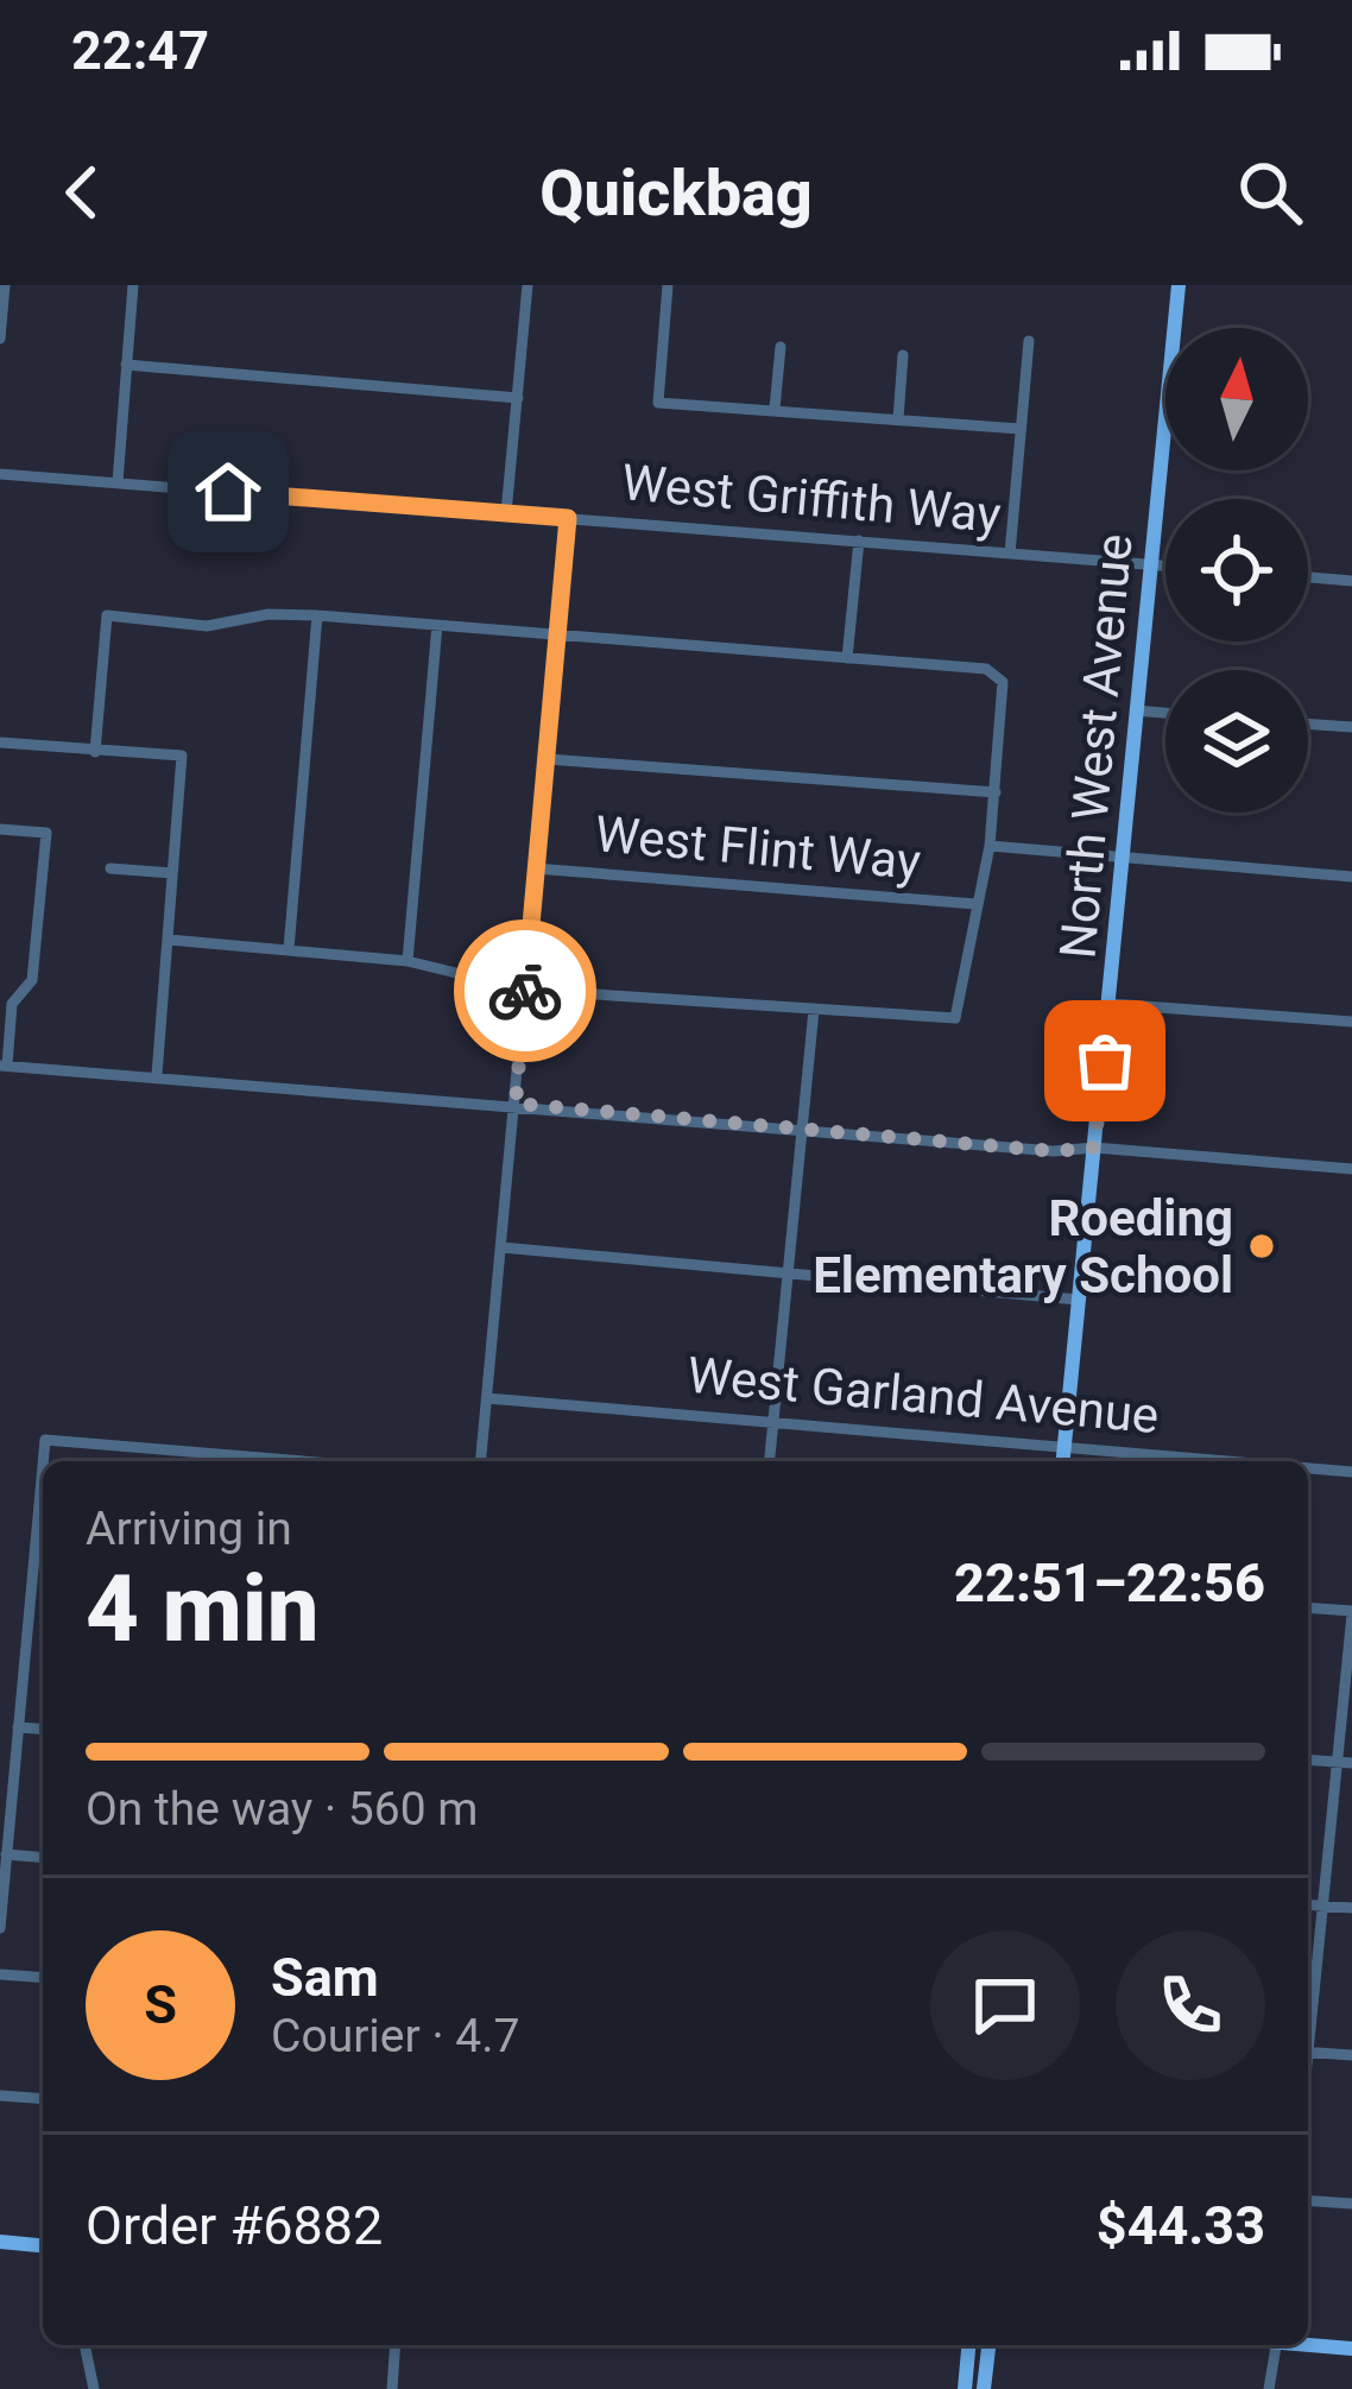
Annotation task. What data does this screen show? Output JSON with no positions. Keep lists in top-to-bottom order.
{
  "streets": {
    "main road": ["North West Avenue"],
    "street": ["West Griffith Way", "West Flint Way", "West Garland Avenue"]
  },
  "crossings": [
    ["West Griffith Way", "North West Avenue"],
    ["North West Avenue", "West Garland Avenue"]
  ],
  "places": ["Roeding Elementary School"],
  "north": "top",
  "page": {
    "status": "22:47",
    "header": "Quickbag",
    "heading": ["4 min", "Arriving in", "22:51–22:56"],
    "panel": [
      "Sam",
      "Courier · 4.7",
      "Order #6882",
      "$44.33"
    ],
    "bar": "On the way · 560 m",
    "round": "S"
  }
}
